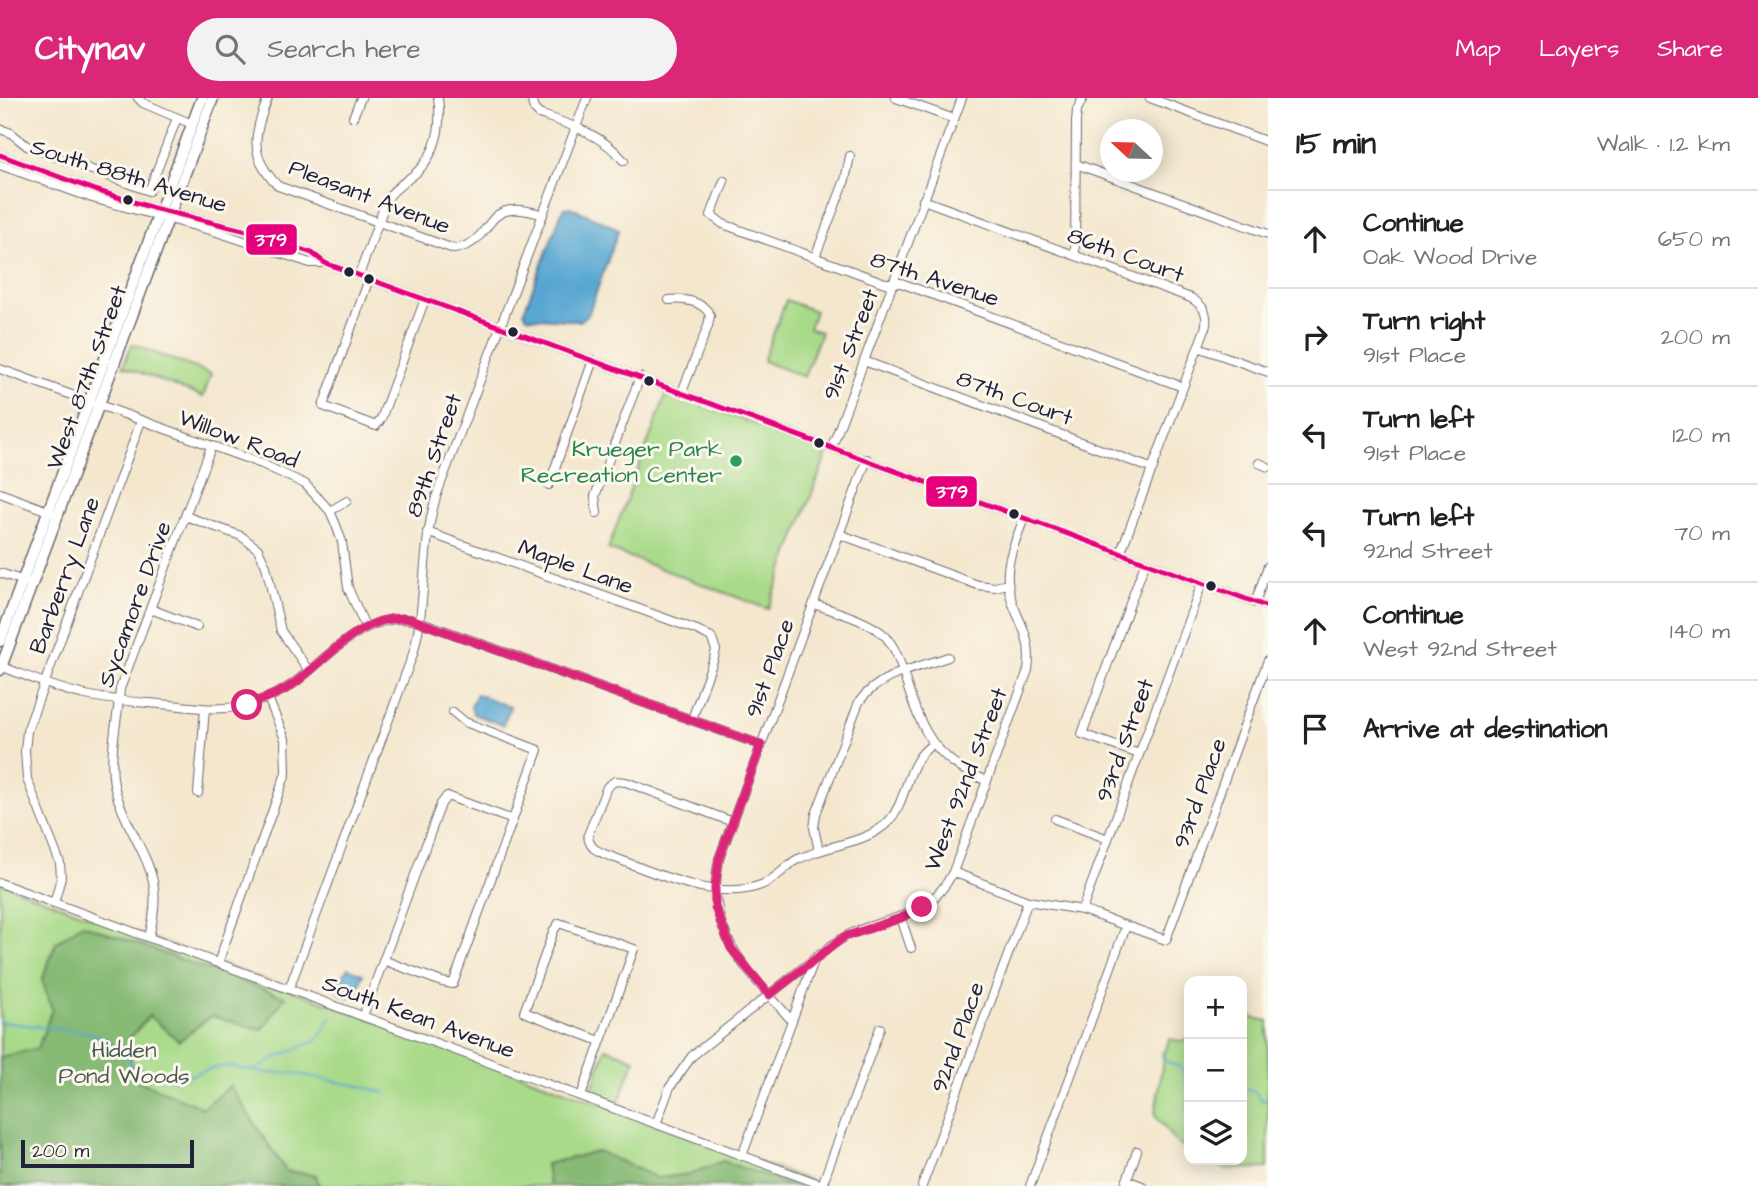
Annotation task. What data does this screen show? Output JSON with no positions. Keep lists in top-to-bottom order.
{
  "streets": {
    "main road": ["West 87th Street"],
    "street": [
      "South 88th Avenue",
      "Pleasant Avenue",
      "86th Court",
      "87th Avenue",
      "91st Street",
      "87th Court",
      "Willow Road",
      "89th Street",
      "Maple Lane",
      "Barberry Lane",
      "Sycamore Drive",
      "91st Place",
      "93rd Street",
      "West 92nd Street",
      "93rd Place",
      "South Kean Avenue",
      "92nd Place"
    ]
  },
  "crossings": [
    ["South 88th Avenue", "91st Street"],
    ["South 88th Avenue", "West 87th Street"],
    ["South 88th Avenue", "89th Street"],
    ["South 88th Avenue", "91st Place"],
    ["South 88th Avenue", "93rd Street"],
    ["South 88th Avenue", "West 92nd Street"],
    ["Pleasant Avenue", "89th Street"],
    ["86th Court", "91st Street"],
    ["87th Avenue", "91st Street"],
    ["91st Street", "87th Court"],
    ["West 87th Street", "Willow Road"],
    ["Willow Road", "Barberry Lane"],
    ["Willow Road", "Sycamore Drive"],
    ["89th Street", "Maple Lane"],
    ["89th Street", "South Kean Avenue"],
    ["Barberry Lane", "South Kean Avenue"],
    ["Sycamore Drive", "South Kean Avenue"],
    ["91st Place", "West 92nd Street"]
  ],
  "parks": ["Hidden Pond Woods"],
  "places": ["Krueger Park Recreation Center"],
  "lines": ["transit line 379"],
  "scale_bar": "200 m",
  "north": "left",
  "page": {
    "header": "Citynav",
    "search": "Search here",
    "nav": ["Map", "Layers", "Share"],
    "heading": ["15 min", "Walk · 1.2 km"],
    "list": [
      ["Continue", "Oak Wood Drive", "650 m"],
      ["Turn right", "91st Place", "200 m"],
      ["Turn left", "91st Place", "120 m"],
      ["Turn left", "92nd Street", "70 m"],
      ["Continue", "West 92nd Street", "140 m"],
      "Arrive at destination"
    ],
    "map_buttons": ["+", "−"],
    "scale": "200 m"
  }
}
